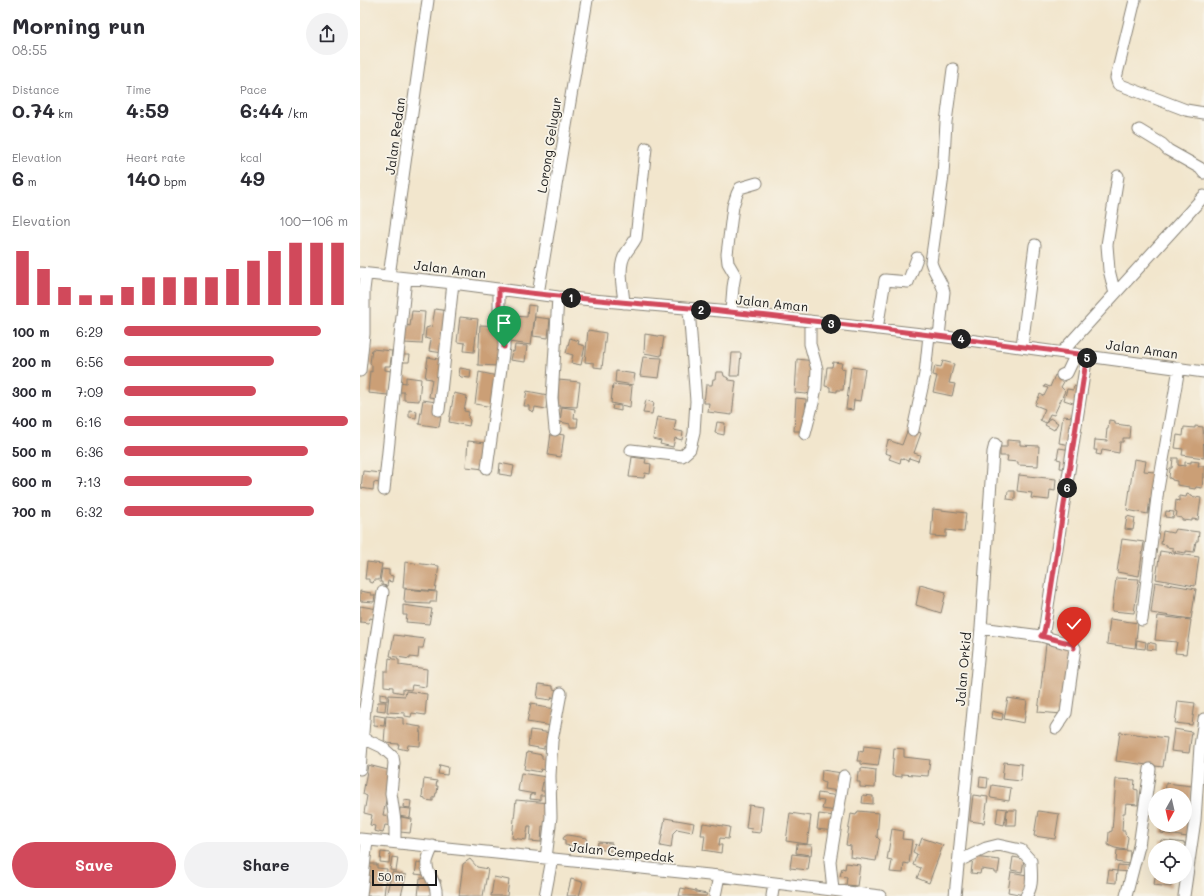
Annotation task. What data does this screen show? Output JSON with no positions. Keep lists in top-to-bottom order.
{
  "streets": {
    "street": [
      "Jalan Redan",
      "Lorong Gelugur",
      "Jalan Aman",
      "Jalan Orkid",
      "Jalan Cempedak"
    ]
  },
  "crossings": [
    ["Jalan Redan", "Jalan Aman"],
    ["Lorong Gelugur", "Jalan Aman"]
  ],
  "scale_bar": "50 m",
  "north": "bottom",
  "page": {
    "heading": ["Morning run", "08:55"],
    "stats": [
      ["Distance", "0.74 km"],
      ["Time", "4:59"],
      ["Pace", "6:44 /km"],
      ["Elevation", "6 m"],
      ["Heart rate", "140 bpm"],
      ["kcal", "49"]
    ],
    "chart": ["Elevation", "100–106 m"],
    "pins": [
      "1",
      "2",
      "3",
      "4",
      "5",
      "6"
    ],
    "list": [
      {
        "name": "100 m",
        "note": "6:29"
      },
      {
        "name": "200 m",
        "note": "6:56"
      },
      {
        "name": "300 m",
        "note": "7:09"
      },
      {
        "name": "400 m",
        "note": "6:16"
      },
      {
        "name": "500 m",
        "note": "6:36"
      },
      {
        "name": "600 m",
        "note": "7:13"
      },
      {
        "name": "700 m",
        "note": "6:32"
      }
    ],
    "buttons": ["Save", "Share"],
    "scale": "50 m"
  }
}
